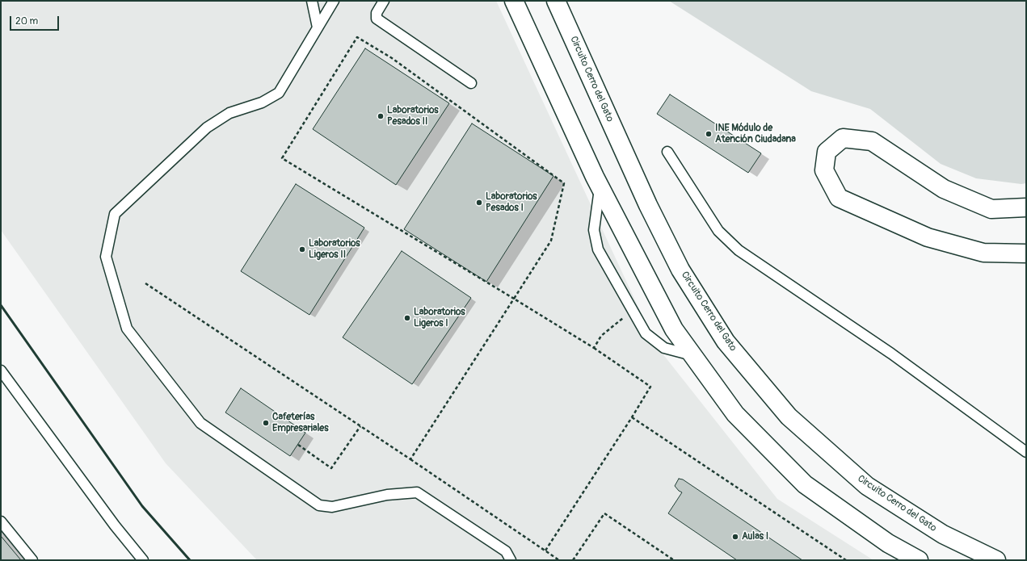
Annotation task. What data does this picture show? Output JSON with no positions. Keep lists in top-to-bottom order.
{
  "streets": {
    "street": ["Circuito Cerro del Gato"]
  },
  "places": [
    "Laboratorios Pesados II",
    "INE Módulo de Atención Ciudadana",
    "Laboratorios Pesados I",
    "Laboratorios Ligeros II",
    "Laboratorios Ligeros I",
    "Cafeterías Empresariales",
    "Aulas I"
  ],
  "scale_bar": "20 m"
}
